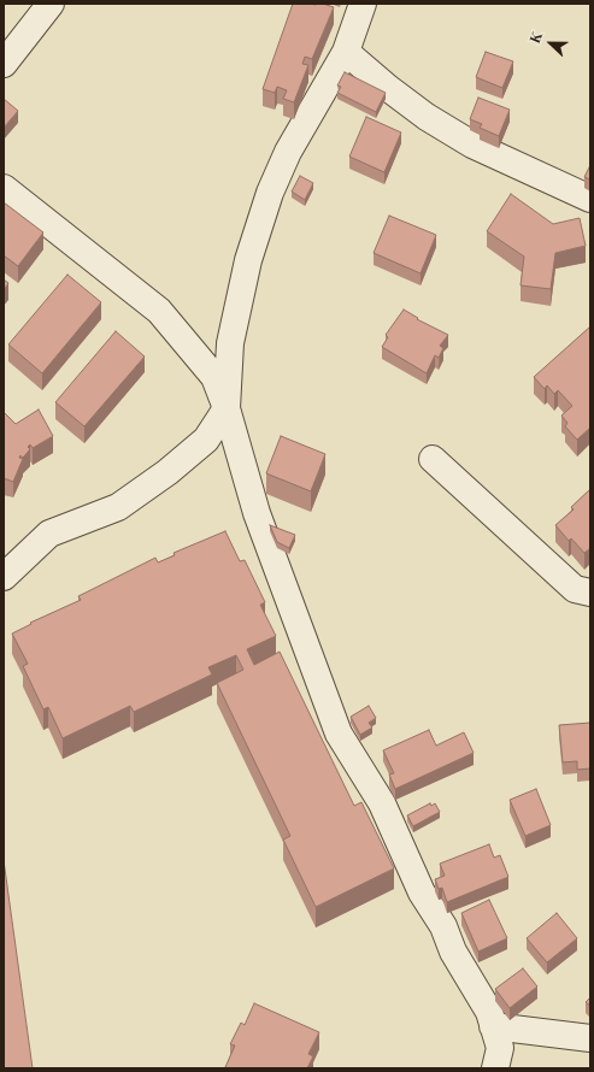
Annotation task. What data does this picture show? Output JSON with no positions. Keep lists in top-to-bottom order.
{
  "north": "left"
}
